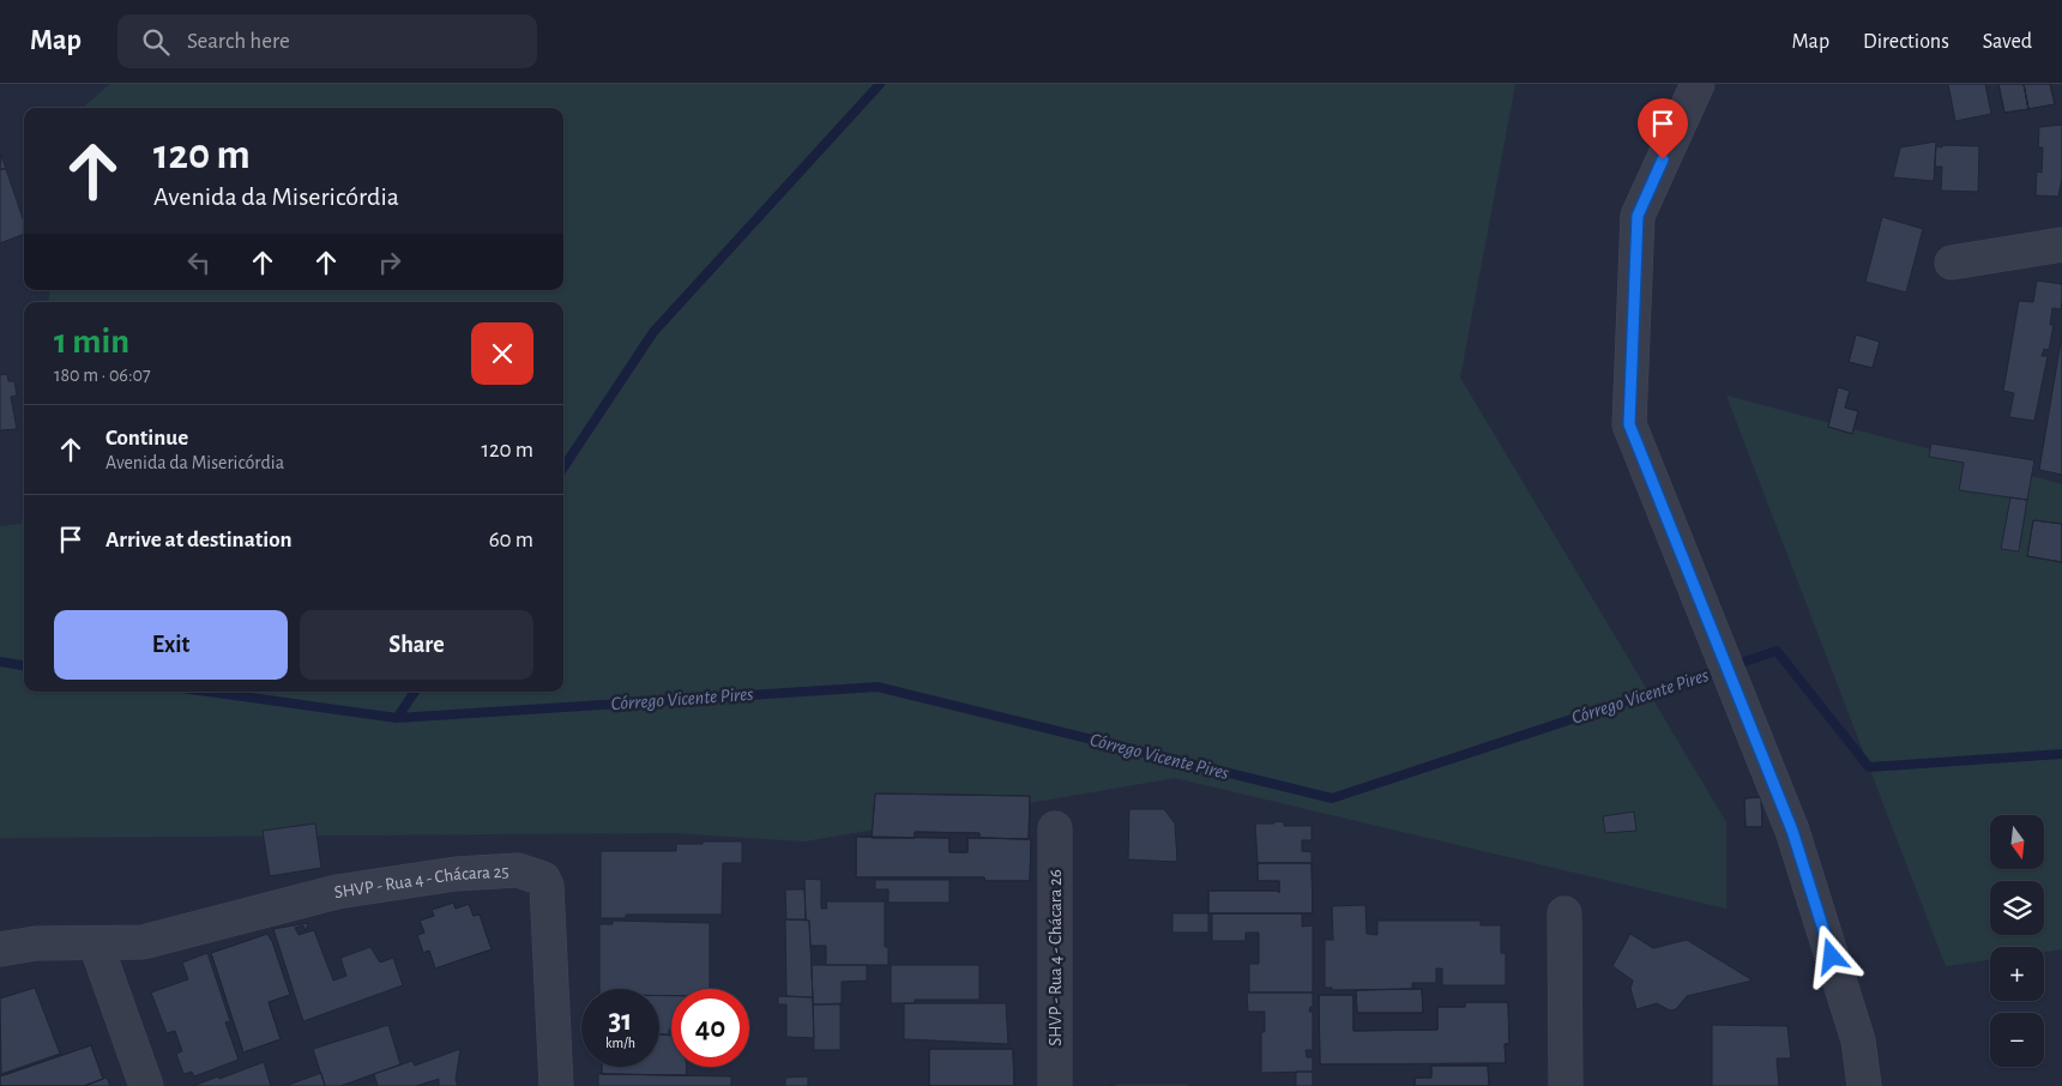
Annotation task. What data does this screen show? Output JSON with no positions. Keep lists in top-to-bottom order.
{
  "streets": {
    "street": ["SHVP - Rua 4 - Chácara 25", "SHVP - Rua 4 - Chácara 26"]
  },
  "water": ["Córrego Vicente Pires"],
  "north": "bottom",
  "page": {
    "header": "Map",
    "search": "Search here",
    "nav": ["Map", "Directions", "Saved"],
    "turn": ["120 m", "Avenida da Misericórdia"],
    "heading": ["1 min", "180 m · 06:07"],
    "list": [
      {
        "name": "Continue",
        "note": "Avenida da Misericórdia",
        "value": "120 m"
      },
      {
        "name": "Arrive at destination",
        "value": "60 m"
      }
    ],
    "buttons": ["Exit", "Share"],
    "map_buttons": ["+", "−"],
    "speed": "31 km/h",
    "limit": "40"
  }
}
